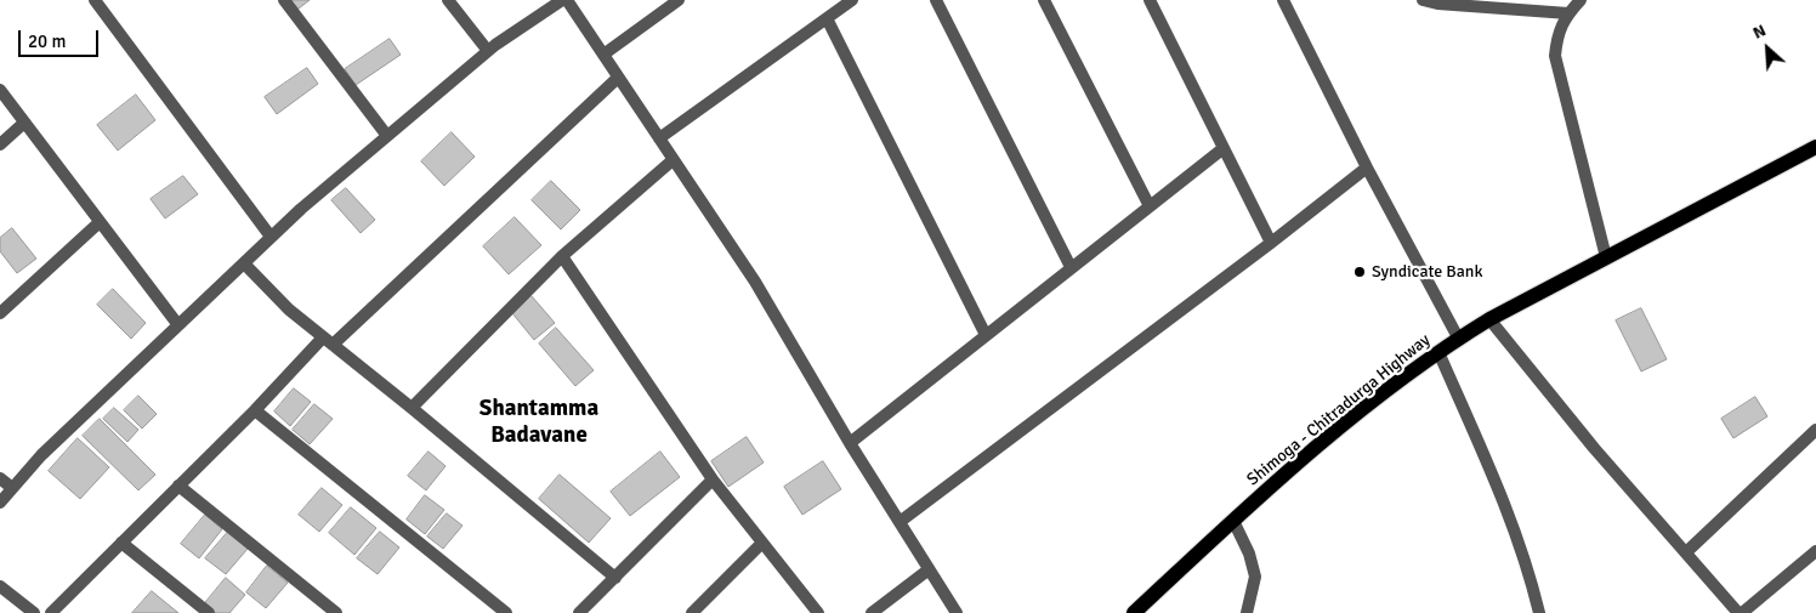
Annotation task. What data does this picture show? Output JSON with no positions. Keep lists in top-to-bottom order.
{
  "streets": {
    "main road": ["Shimoga - Chitradurga Highway"]
  },
  "districts": ["Shantamma Badavane"],
  "places": ["Syndicate Bank"],
  "scale_bar": "20 m",
  "north": "top left"
}
